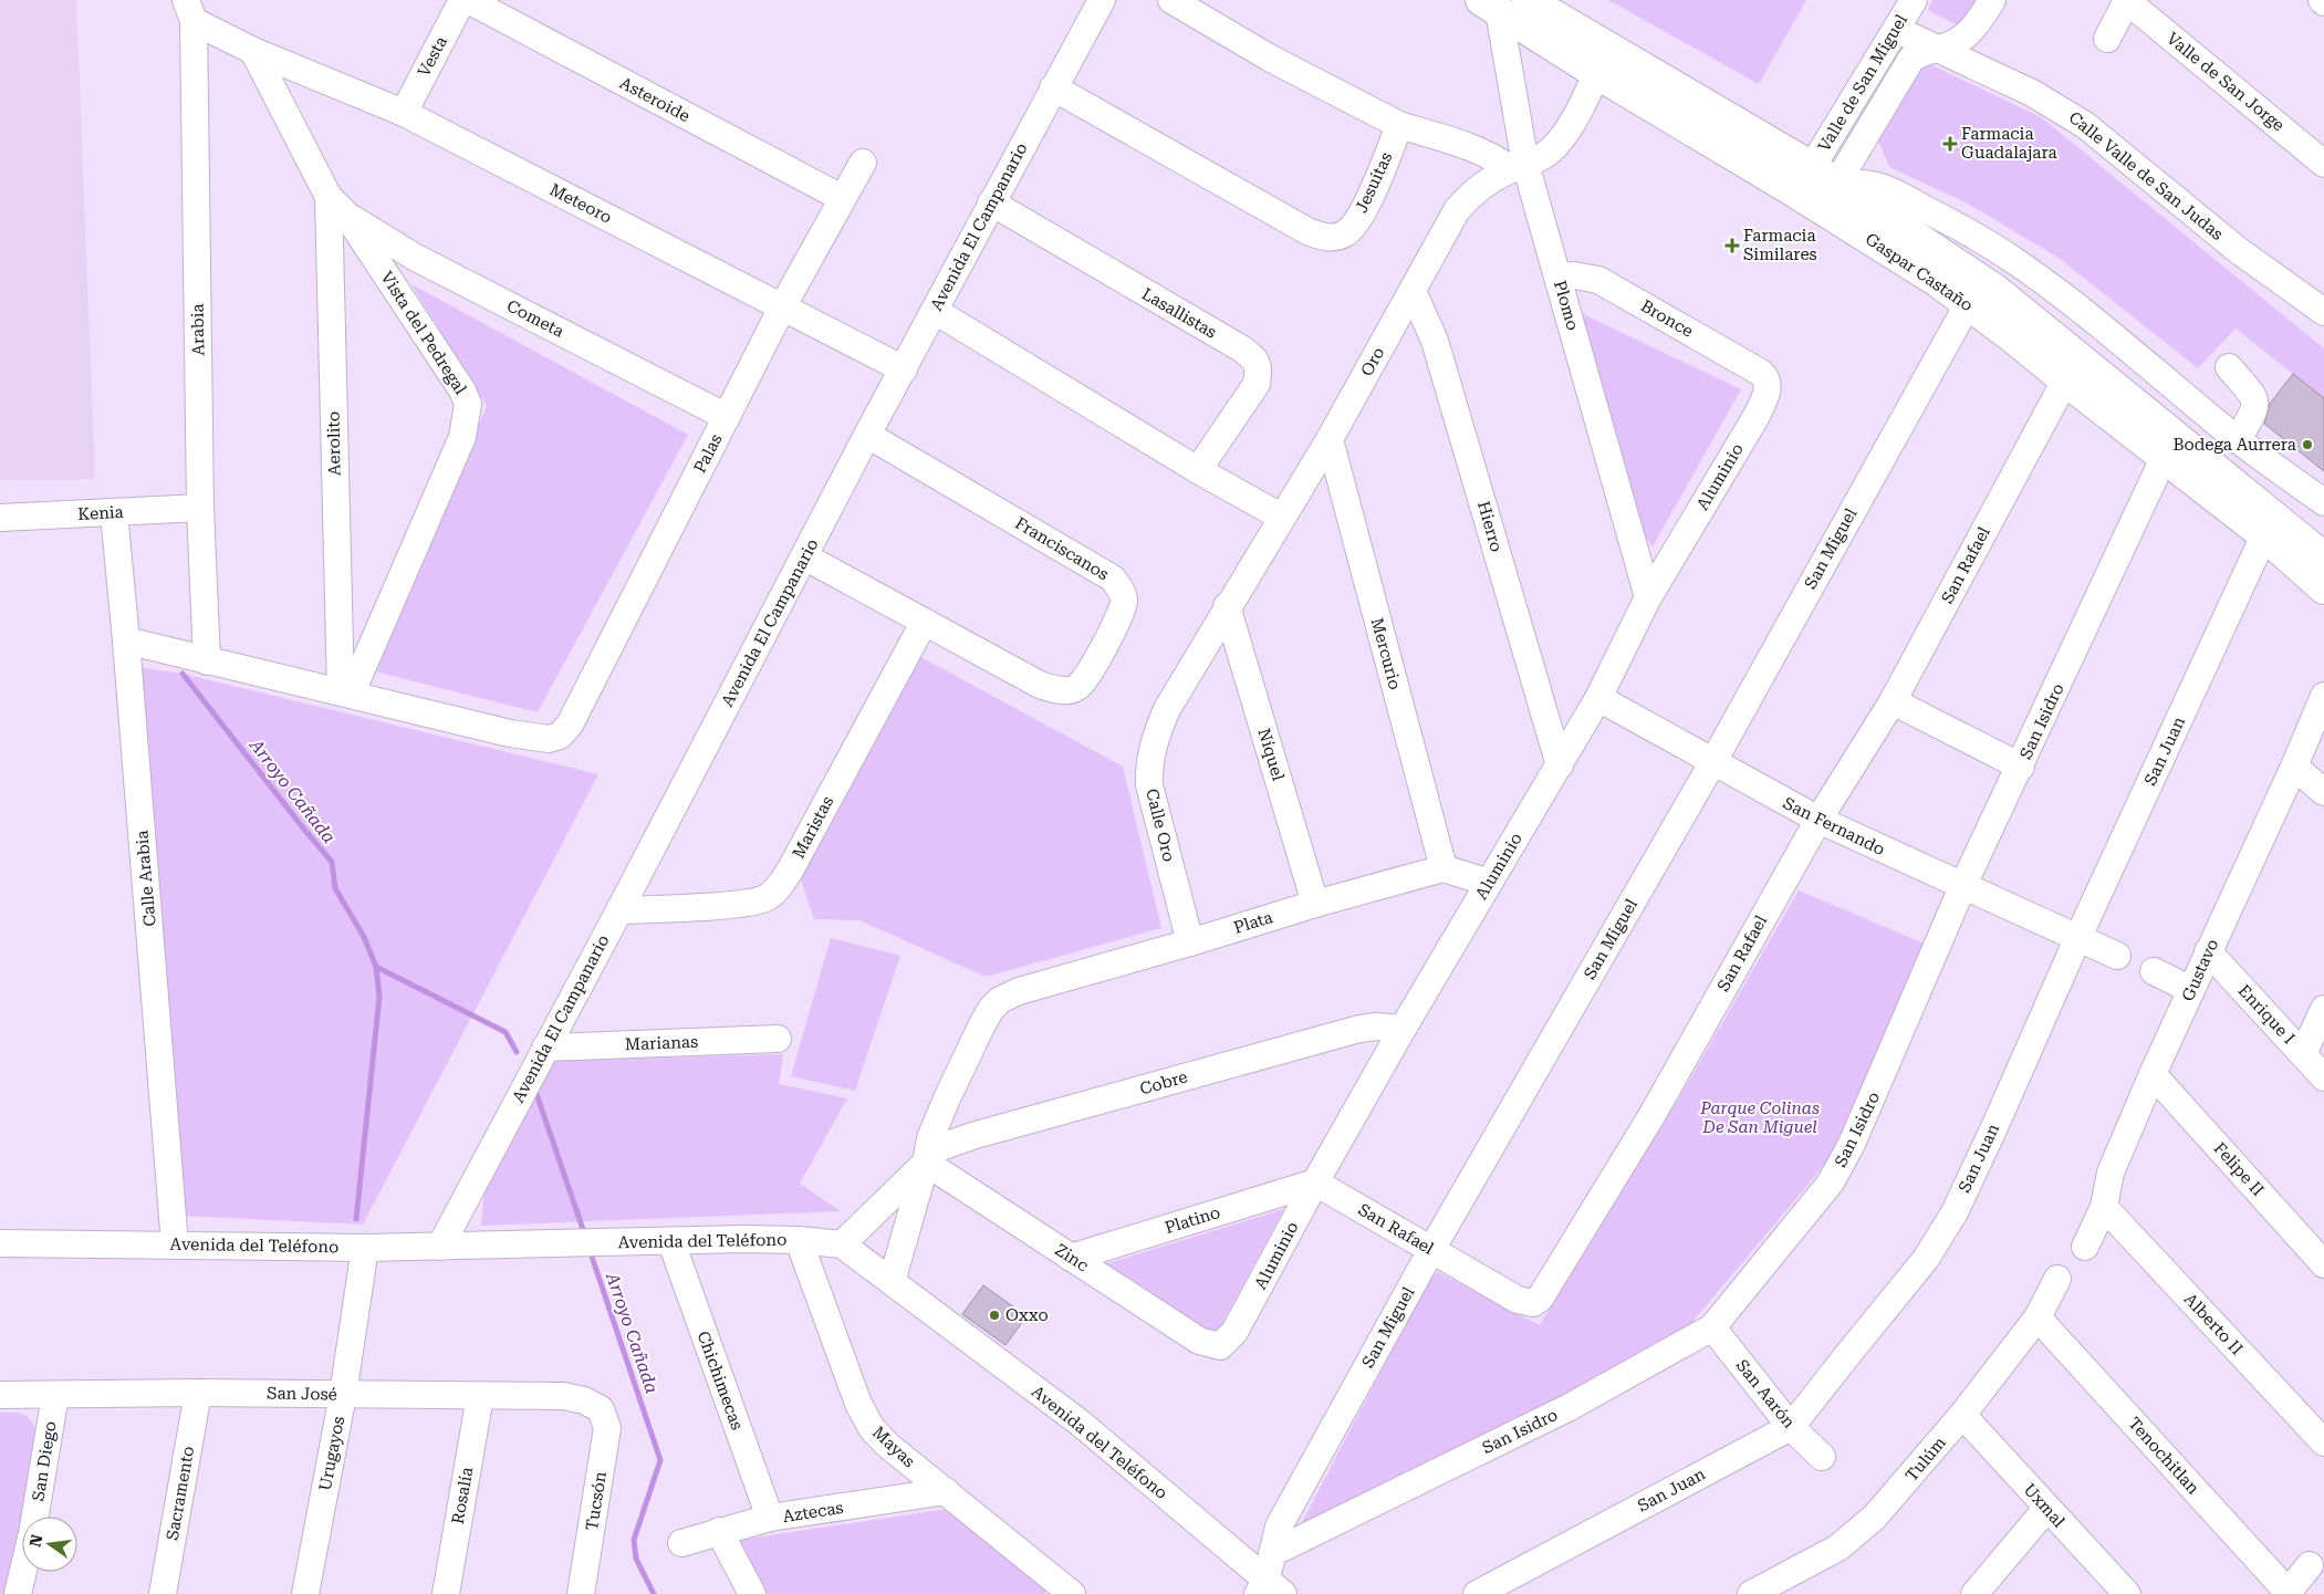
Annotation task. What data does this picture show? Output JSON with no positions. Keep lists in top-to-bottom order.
{
  "streets": {
    "main road": ["Gaspar Castaño"],
    "street": [
      "Vesta",
      "Valle de San Jorge",
      "Valle de San Miguel",
      "Asteroide",
      "Calle Valle de San Judas",
      "Jesuitas",
      "Meteoro",
      "Avenida El Campanario",
      "Plomo",
      "Lasallistas",
      "Cometa",
      "Bronce",
      "Arabia",
      "Vista del Pedregal",
      "Oro",
      "Aerolito",
      "Palas",
      "Aluminio",
      "Kenia",
      "Hierro",
      "Franciscanos",
      "San Miguel",
      "San Rafael",
      "Mercurio",
      "San Isidro",
      "San Juan",
      "Níquel",
      "Calle Oro",
      "San Fernando",
      "Maristas",
      "Calle Arabia",
      "Plata",
      "Gustavo",
      "Enrique I",
      "Marianas",
      "Cobre",
      "Felipe II",
      "Platino",
      "Avenida del Teléfono",
      "Zinc",
      "Alberto II",
      "Chichimecas",
      "San José",
      "San Aarón",
      "Mayas",
      "Urugayos",
      "Tenochitlan",
      "Tulúm",
      "San Diego",
      "Sacramento",
      "Rosalía",
      "Tucsón",
      "Uxmal",
      "Aztecas"
    ]
  },
  "crossings": [
    ["Vesta", "Meteoro"],
    ["Valle de San Miguel", "Calle Valle de San Judas"],
    ["Valle de San Miguel", "Gaspar Castaño"],
    ["Asteroide", "Palas"],
    ["Jesuitas", "Avenida El Campanario"],
    ["Meteoro", "Avenida El Campanario"],
    ["Meteoro", "Vista del Pedregal"],
    ["Meteoro", "Palas"],
    ["Avenida El Campanario", "Lasallistas"],
    ["Avenida El Campanario", "Franciscanos"],
    ["Avenida El Campanario", "Maristas"],
    ["Avenida El Campanario", "Marianas"],
    ["Avenida El Campanario", "Avenida del Teléfono"],
    ["Gaspar Castaño", "Plomo"],
    ["Gaspar Castaño", "Oro"],
    ["Gaspar Castaño", "San Miguel"],
    ["Gaspar Castaño", "San Rafael"],
    ["Gaspar Castaño", "San Isidro"],
    ["Gaspar Castaño", "San Juan"],
    ["Plomo", "Bronce"],
    ["Plomo", "Oro"],
    ["Plomo", "Aluminio"],
    ["Cometa", "Vista del Pedregal"],
    ["Cometa", "Aerolito"],
    ["Cometa", "Palas"],
    ["Bronce", "Aluminio"],
    ["Arabia", "Kenia"],
    ["Vista del Pedregal", "Aerolito"],
    ["Vista del Pedregal", "Palas"],
    ["Oro", "Hierro"],
    ["Oro", "Mercurio"],
    ["Oro", "Níquel"],
    ["Oro", "Calle Oro"],
    ["Aerolito", "Palas"],
    ["Aluminio", "Hierro"],
    ["Aluminio", "San Rafael"],
    ["Aluminio", "San Fernando"],
    ["Aluminio", "Cobre"],
    ["Aluminio", "Platino"],
    ["Aluminio", "Zinc"],
    ["Kenia", "Calle Arabia"],
    ["Franciscanos", "Maristas"],
    ["San Miguel", "San Rafael"],
    ["San Miguel", "San Isidro"],
    ["San Miguel", "San Fernando"],
    ["San Miguel", "Avenida del Teléfono"],
    ["San Rafael", "San Fernando"],
    ["San Rafael", "Platino"],
    ["Mercurio", "Plata"],
    ["San Isidro", "San Fernando"],
    ["San Isidro", "San Aarón"],
    ["San Juan", "San Fernando"],
    ["San Juan", "San Aarón"],
    ["Níquel", "Plata"],
    ["Calle Oro", "Plata"],
    ["Calle Arabia", "Avenida del Teléfono"],
    ["Plata", "Cobre"],
    ["Gustavo", "Enrique I"],
    ["Gustavo", "Felipe II"],
    ["Gustavo", "Alberto II"],
    ["Cobre", "Avenida del Teléfono"],
    ["Cobre", "Zinc"],
    ["Platino", "Zinc"],
    ["Avenida del Teléfono", "Chichimecas"],
    ["Avenida del Teléfono", "Mayas"],
    ["Avenida del Teléfono", "Urugayos"],
    ["Chichimecas", "Aztecas"],
    ["San José", "Urugayos"],
    ["San José", "San Diego"],
    ["San José", "Sacramento"],
    ["San José", "Rosalía"],
    ["San José", "Tucsón"],
    ["Mayas", "Aztecas"],
    ["Tenochitlan", "Tulúm"],
    ["Tulúm", "Uxmal"]
  ],
  "water": ["Arroyo Cañada"],
  "parks": ["Parque Colinas De San Miguel"],
  "places": {
    "health": ["Farmacia Guadalajara", "Farmacia Similares"],
    "other": ["Bodega Aurrera", "Oxxo"]
  },
  "north": "left"
}
